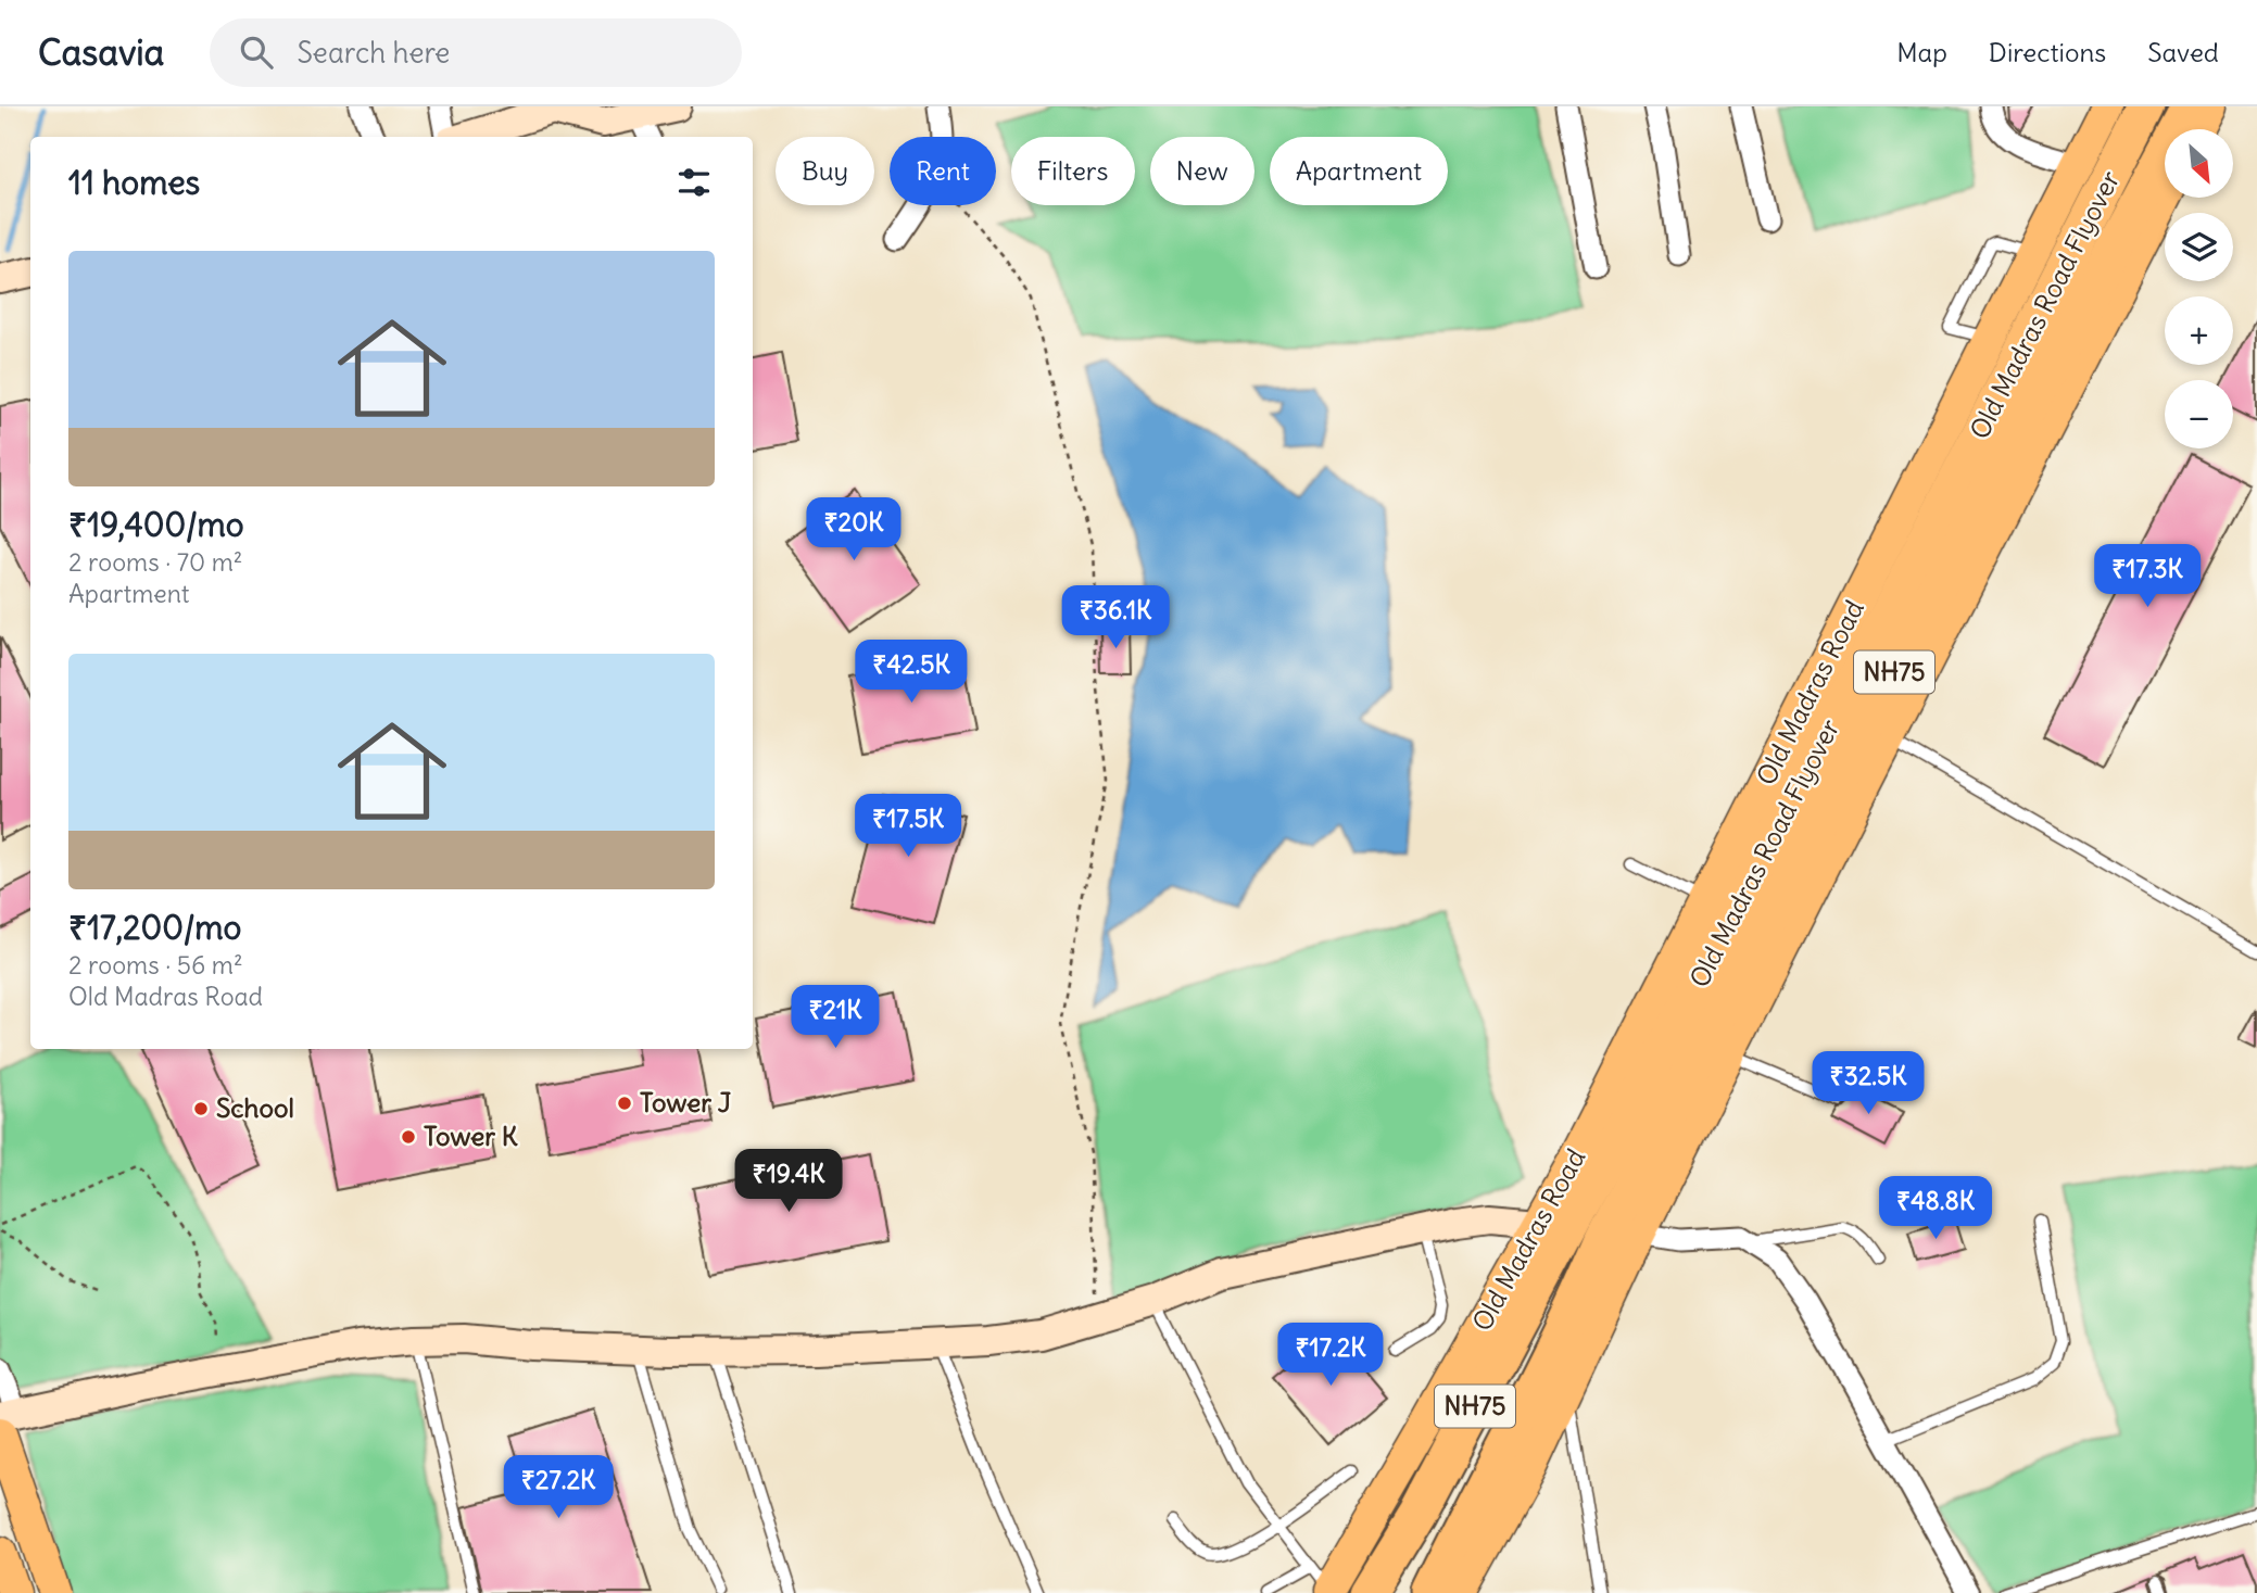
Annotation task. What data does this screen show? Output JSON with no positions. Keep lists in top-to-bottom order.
{
  "streets": {
    "highway": ["Old Madras Road Flyover", "NH75"],
    "main road": ["Old Madras Road"]
  },
  "places": ["Tower J", "School", "Tower K"],
  "north": "bottom right",
  "page": {
    "header": "Casavia",
    "search": "Search here",
    "nav": ["Map", "Directions", "Saved"],
    "map_buttons": ["+", "−"],
    "chip": [
      "Buy",
      "Rent",
      "Filters",
      "New",
      "Apartment"
    ],
    "heading": "11 homes",
    "list": [
      {
        "name": "₹19,400/mo",
        "note": "2 rooms · 70 m² · Apartment"
      },
      {
        "name": "₹17,200/mo",
        "note": "2 rooms · 56 m² · Old Madras Road"
      }
    ],
    "price": [
      "₹20K",
      "₹17.3K",
      "₹36.1K",
      "₹42.5K",
      "₹17.5K",
      "₹21K",
      "₹32.5K",
      "₹19.4K",
      "₹48.8K",
      "₹17.2K",
      "₹27.2K"
    ]
  }
}
